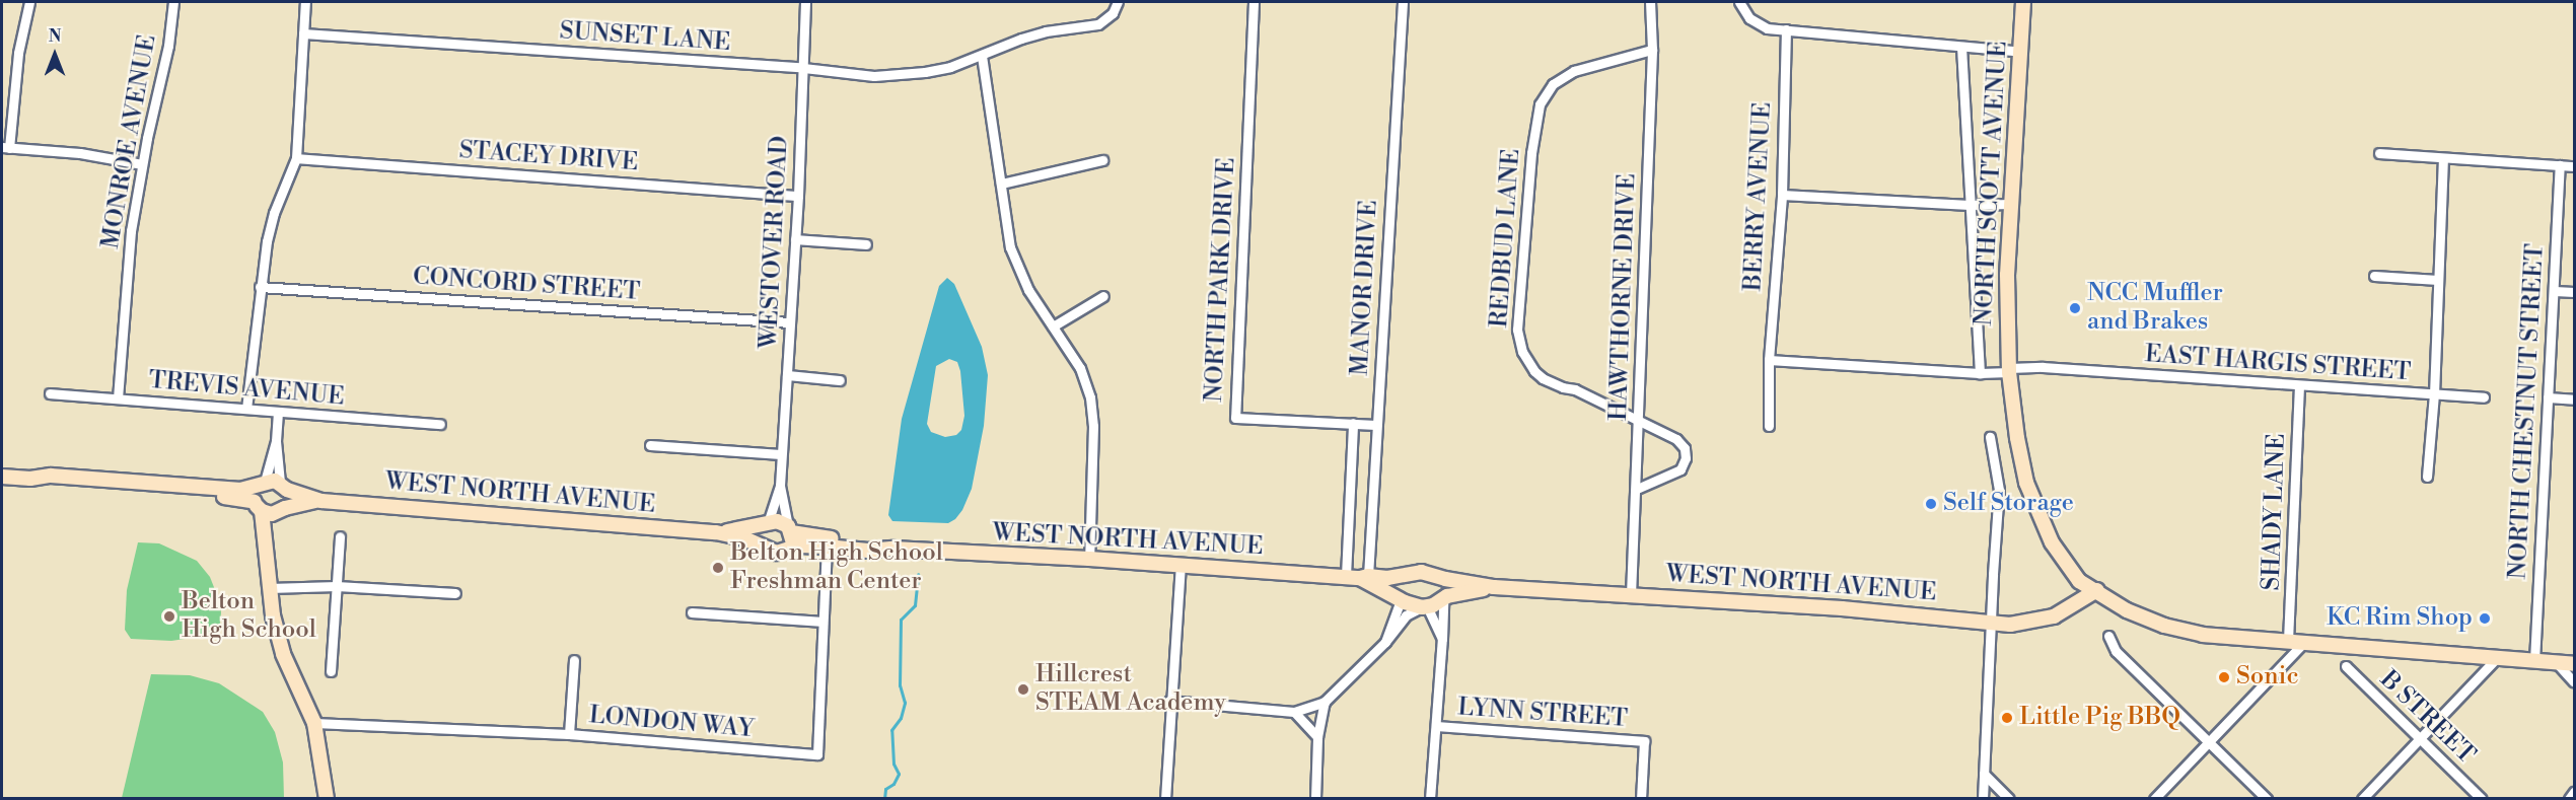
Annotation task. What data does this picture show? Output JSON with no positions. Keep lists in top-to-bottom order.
{
  "streets": {
    "main road": ["NORTH SCOTT AVENUE", "WEST NORTH AVENUE"],
    "street": [
      "SUNSET LANE",
      "MONROE AVENUE",
      "STACEY DRIVE",
      "BERRY AVENUE",
      "REDBUD LANE",
      "WESTOVER ROAD",
      "NORTH PARK DRIVE",
      "CONCORD STREET",
      "MANOR DRIVE",
      "HAWTHORNE DRIVE",
      "EAST HARGIS STREET",
      "TREVIS AVENUE",
      "NORTH CHESTNUT STREET",
      "SHADY LANE",
      "LYNN STREET",
      "B STREET",
      "LONDON WAY"
    ]
  },
  "crossings": [
    ["SUNSET LANE", "WESTOVER ROAD"],
    ["MONROE AVENUE", "TREVIS AVENUE"],
    ["STACEY DRIVE", "WESTOVER ROAD"],
    ["NORTH SCOTT AVENUE", "EAST HARGIS STREET"],
    ["NORTH SCOTT AVENUE", "NORTH CHESTNUT STREET"],
    ["NORTH SCOTT AVENUE", "WEST NORTH AVENUE"],
    ["NORTH SCOTT AVENUE", "SHADY LANE"],
    ["BERRY AVENUE", "EAST HARGIS STREET"],
    ["REDBUD LANE", "HAWTHORNE DRIVE"],
    ["WESTOVER ROAD", "CONCORD STREET"],
    ["WESTOVER ROAD", "WEST NORTH AVENUE"],
    ["NORTH PARK DRIVE", "MANOR DRIVE"],
    ["MANOR DRIVE", "WEST NORTH AVENUE"],
    ["HAWTHORNE DRIVE", "WEST NORTH AVENUE"],
    ["EAST HARGIS STREET", "SHADY LANE"],
    ["WEST NORTH AVENUE", "LONDON WAY"]
  ],
  "places": [
    "NCC Muffler and Brakes",
    "Self Storage",
    "Belton High School Freshman Center",
    "Belton High School",
    "KC Rim Shop",
    "Sonic",
    "Hillcrest STEAM Academy",
    "Little Pig BBQ"
  ],
  "north": "top"
}
